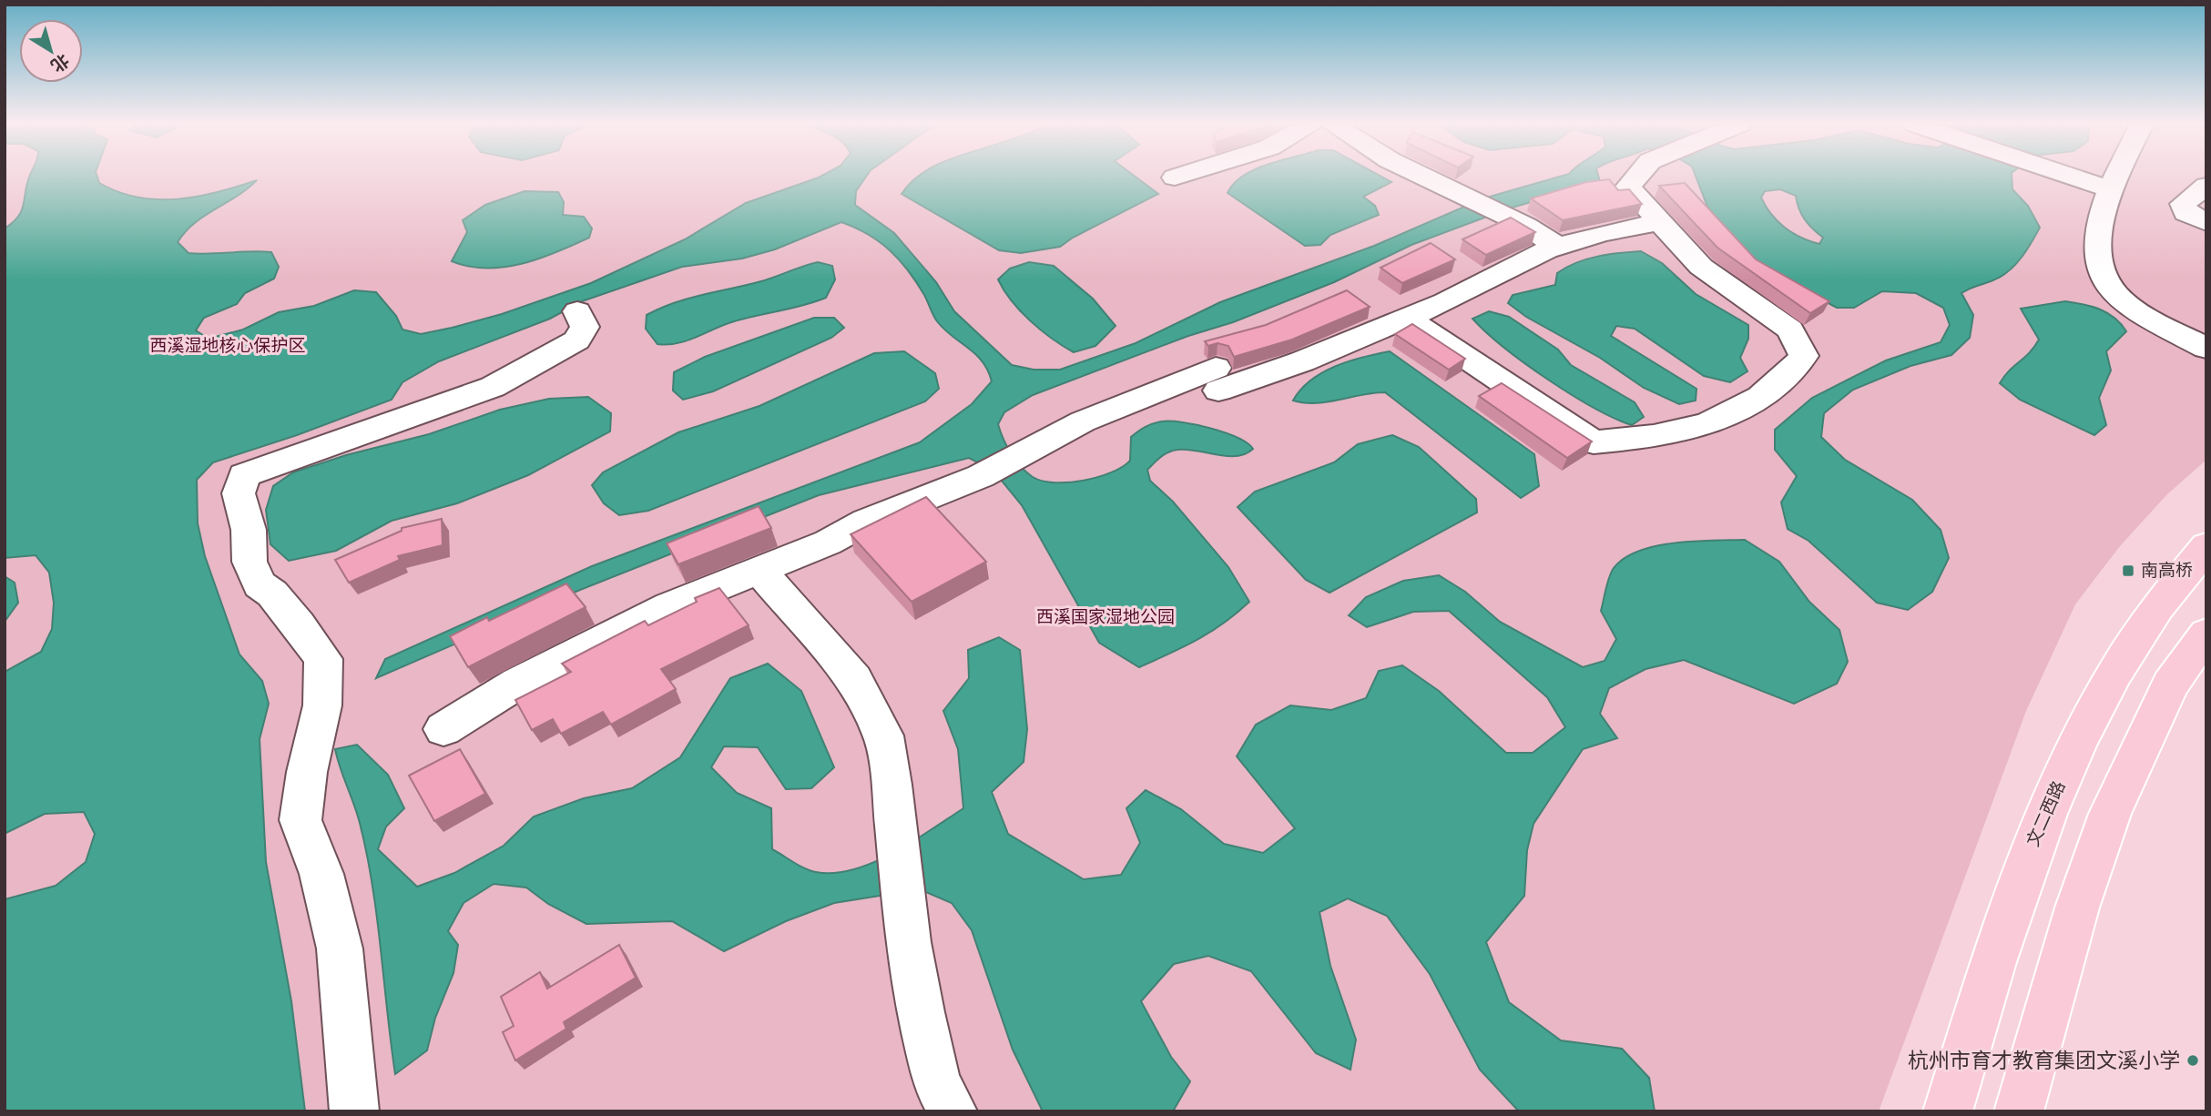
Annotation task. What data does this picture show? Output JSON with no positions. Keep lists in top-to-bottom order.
{
  "streets": {
    "main road": ["文二西路"]
  },
  "parks": ["西溪湿地核心保护区", "西溪国家湿地公园"],
  "places": {
    "transit": ["南高桥"],
    "other": ["杭州市育才教育集团文溪小学"]
  },
  "north": "bottom right"
}
